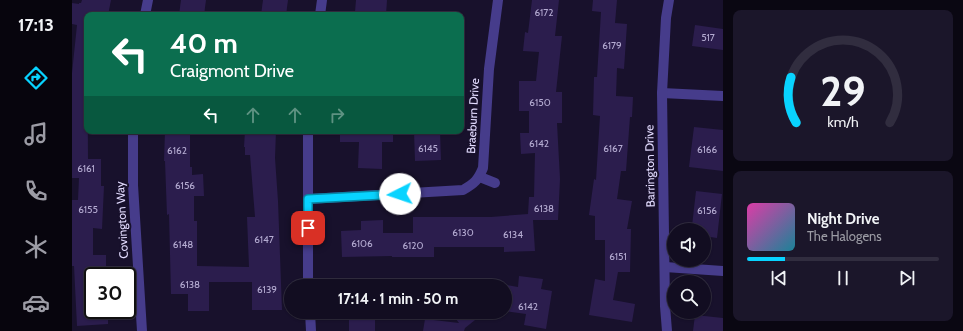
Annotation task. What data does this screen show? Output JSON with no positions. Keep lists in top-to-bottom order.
{
  "streets": {
    "street": ["Braeburn Drive", "Barrington Drive", "Covington Way"]
  },
  "house_numbers": [
    "6172",
    "517",
    "6179",
    "6150",
    "6142",
    "6145",
    "6167",
    "6166",
    "6162",
    "6161",
    "6156",
    "6138",
    "6155",
    "6156",
    "6130",
    "6134",
    "6147",
    "6106",
    "6148",
    "6120",
    "6151",
    "6138",
    "6139",
    "6142"
  ],
  "page": {
    "tabs": "17:13",
    "turn": ["40 m", "Craigmont Drive"],
    "song": ["Night Drive", "The Halogens"],
    "limit": "30",
    "trip": "17:14 · 1 min · 50 m",
    "gauge": ["29", "km/h"]
  }
}
